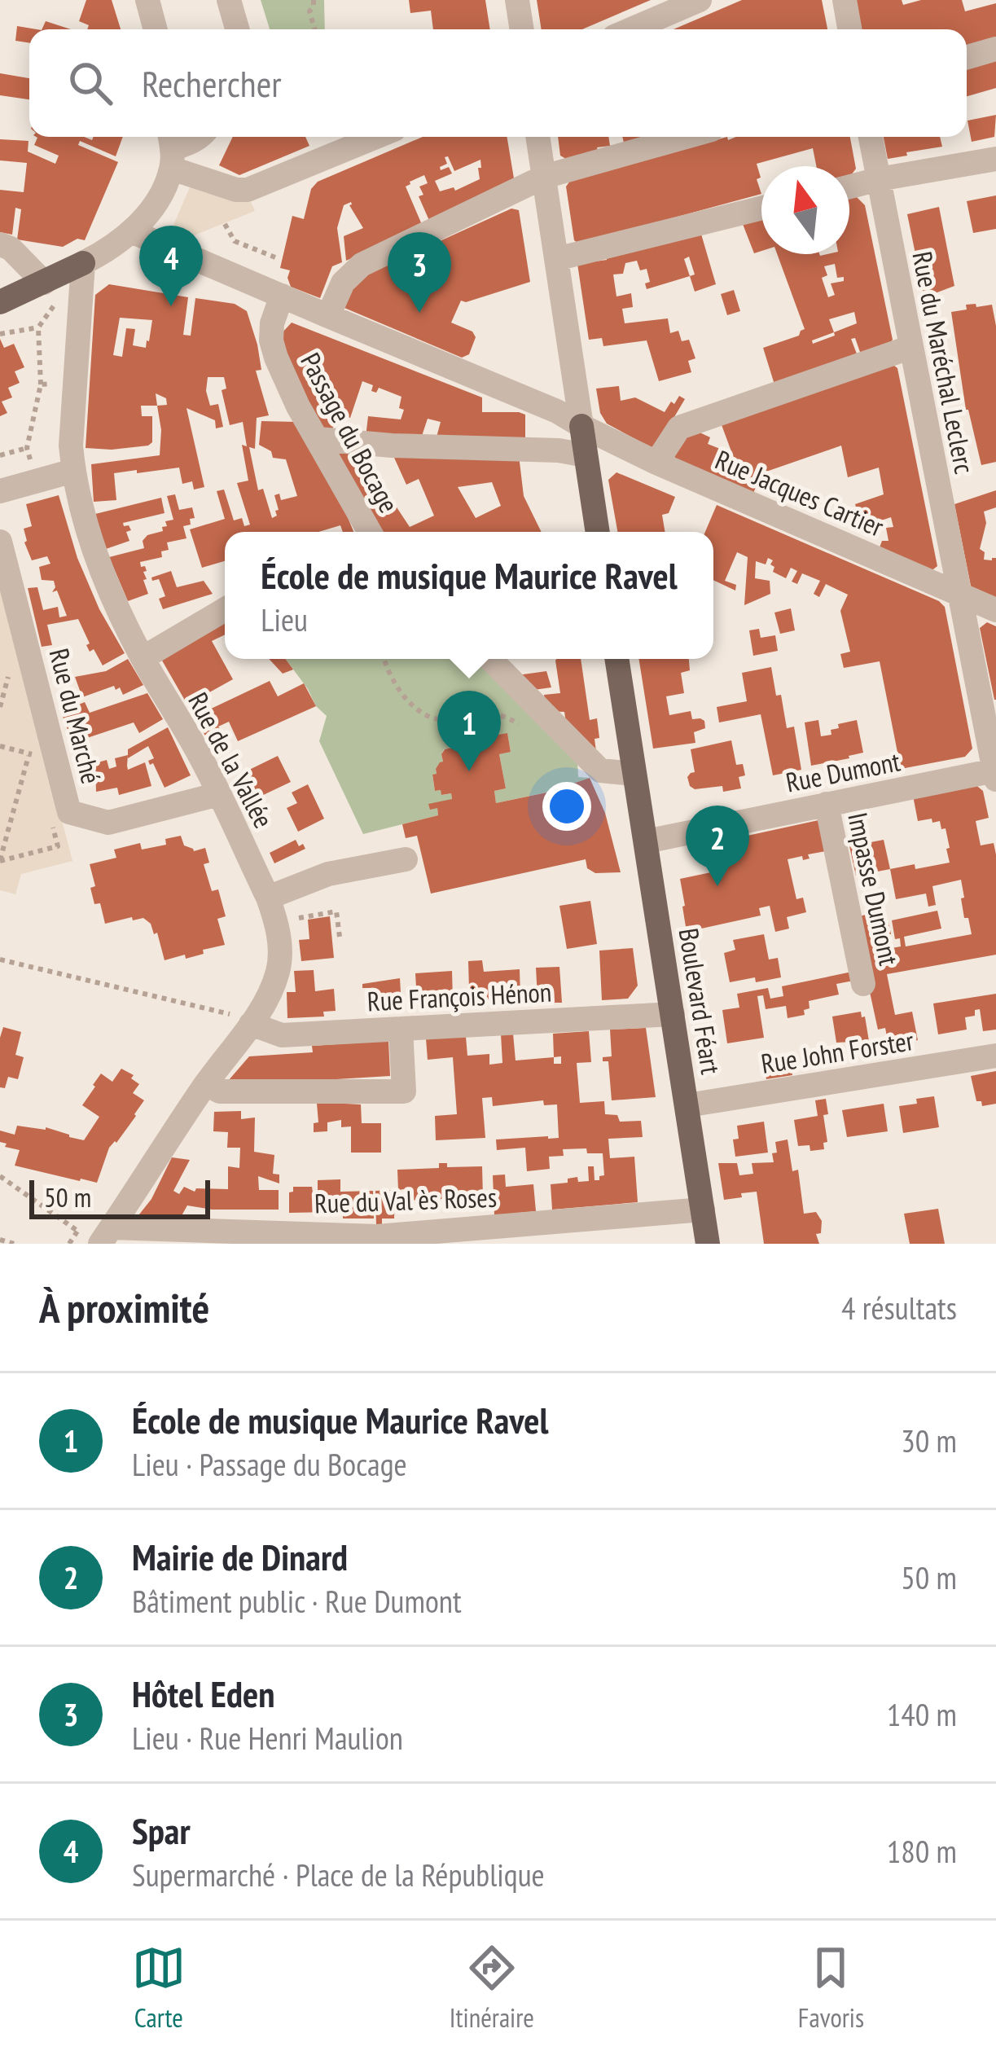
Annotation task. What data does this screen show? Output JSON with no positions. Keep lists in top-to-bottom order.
{
  "streets": {
    "main road": ["Boulevard Féart"],
    "street": [
      "Rue du Maréchal Leclerc",
      "Passage du Bocage",
      "Rue Jacques Cartier",
      "Rue du Marché",
      "Rue de la Vallée",
      "Rue Dumont",
      "Impasse Dumont",
      "Rue François Hénon",
      "Rue John Forster",
      "Rue du Val ès Roses"
    ]
  },
  "crossings": [
    ["Rue du Maréchal Leclerc", "Rue Jacques Cartier"],
    ["Rue du Maréchal Leclerc", "Rue Dumont"],
    ["Passage du Bocage", "Rue Jacques Cartier"],
    ["Rue du Marché", "Rue de la Vallée"],
    ["Rue de la Vallée", "Rue François Hénon"],
    ["Rue de la Vallée", "Rue du Val ès Roses"],
    ["Rue Dumont", "Impasse Dumont"],
    ["Rue Dumont", "Boulevard Féart"],
    ["Rue François Hénon", "Boulevard Féart"],
    ["Boulevard Féart", "Rue John Forster"],
    ["Boulevard Féart", "Rue du Val ès Roses"]
  ],
  "scale_bar": "50 m",
  "north": "top",
  "page": {
    "search": "Rechercher",
    "pins": [
      "4",
      "3",
      "1",
      "2"
    ],
    "popup": ["École de musique Maurice Ravel", "Lieu"],
    "scale": "50 m",
    "heading": ["À proximité", "4 résultats"],
    "list": [
      {
        "mark": "1",
        "name": "École de musique Maurice Ravel",
        "note": "Lieu · Passage du Bocage",
        "value": "30 m"
      },
      {
        "mark": "2",
        "name": "Mairie de Dinard",
        "note": "Bâtiment public · Rue Dumont",
        "value": "50 m"
      },
      {
        "mark": "3",
        "name": "Hôtel Eden",
        "note": "Lieu · Rue Henri Maulion",
        "value": "140 m"
      },
      {
        "mark": "4",
        "name": "Spar",
        "note": "Supermarché · Place de la République",
        "value": "180 m"
      }
    ],
    "nav": ["Carte", "Itinéraire", "Favoris"]
  }
}
